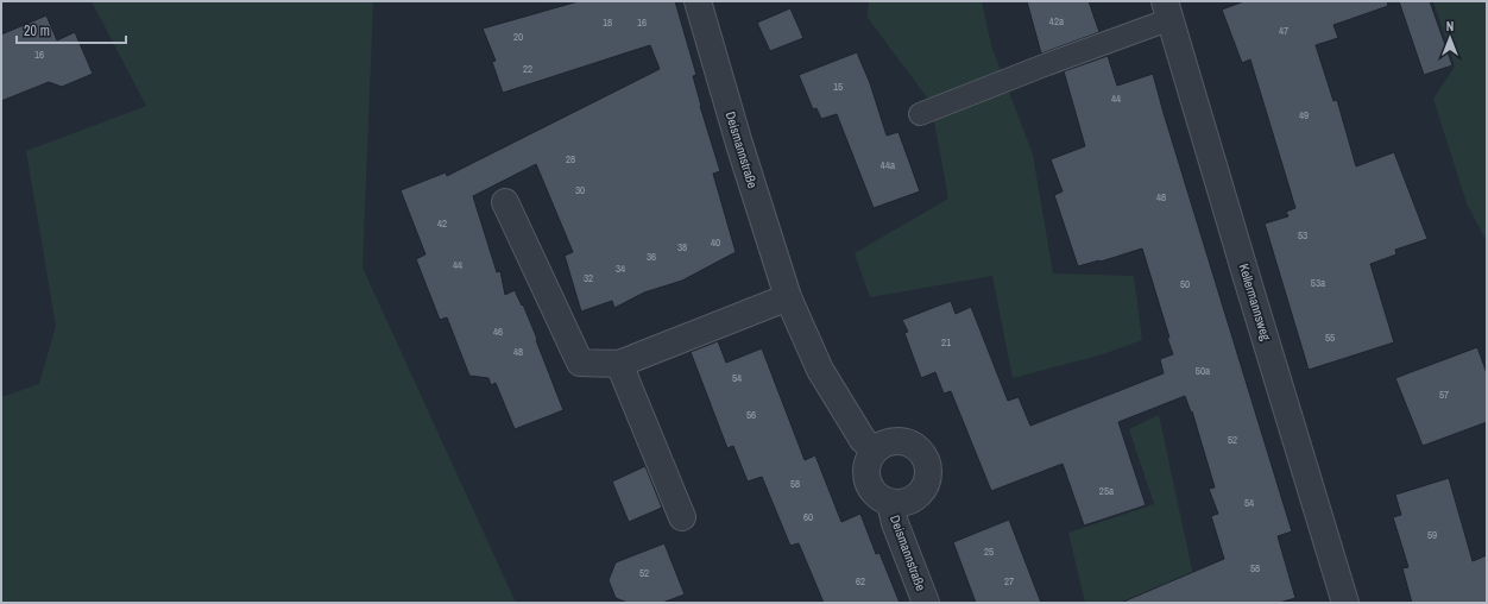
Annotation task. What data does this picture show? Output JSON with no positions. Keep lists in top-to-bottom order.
{
  "streets": {
    "street": ["Deismannstraße", "Kellermannsweg"]
  },
  "house_numbers": [
    "42a",
    "18",
    "16",
    "47",
    "20",
    "16",
    "22",
    "15",
    "44",
    "49",
    "28",
    "44a",
    "30",
    "48",
    "42",
    "53",
    "40",
    "38",
    "36",
    "44",
    "34",
    "32",
    "53a",
    "50",
    "46",
    "55",
    "21",
    "48",
    "50a",
    "54",
    "57",
    "56",
    "52",
    "58",
    "25a",
    "54",
    "60",
    "59",
    "25",
    "58",
    "52",
    "62",
    "27"
  ],
  "scale_bar": "20 m",
  "north": "top"
}
